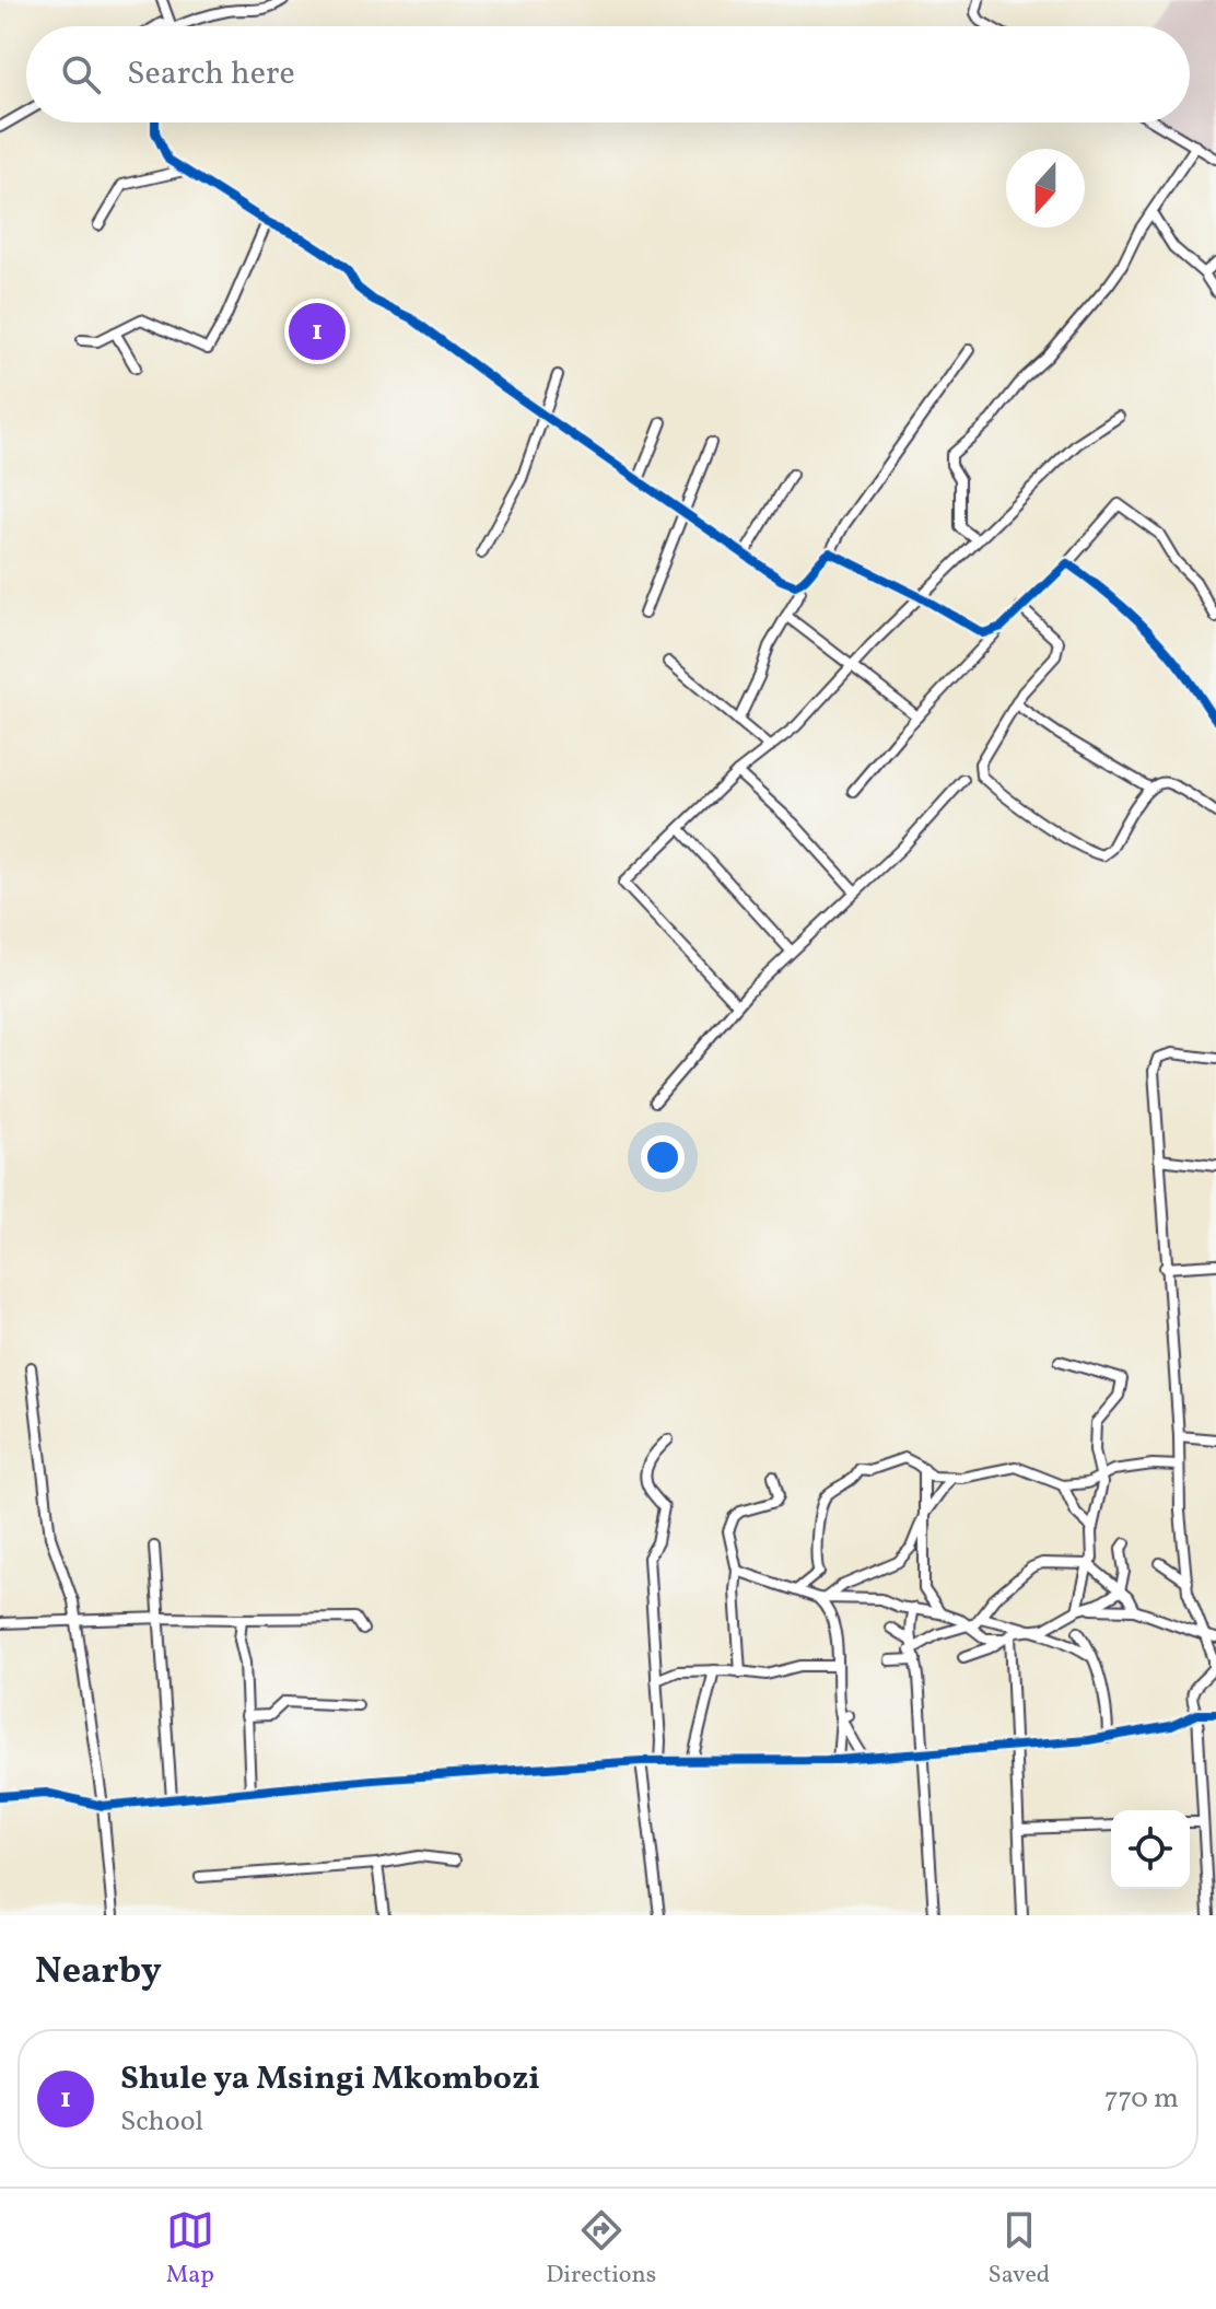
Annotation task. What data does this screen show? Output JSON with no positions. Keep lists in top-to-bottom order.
{
  "north": "bottom",
  "page": {
    "search": "Search here",
    "pins": "1",
    "heading": "Nearby",
    "list": [
      {
        "mark": "1",
        "name": "Shule ya Msingi Mkombozi",
        "note": "School",
        "value": "770 m"
      }
    ],
    "nav": ["Map", "Directions", "Saved"]
  }
}
